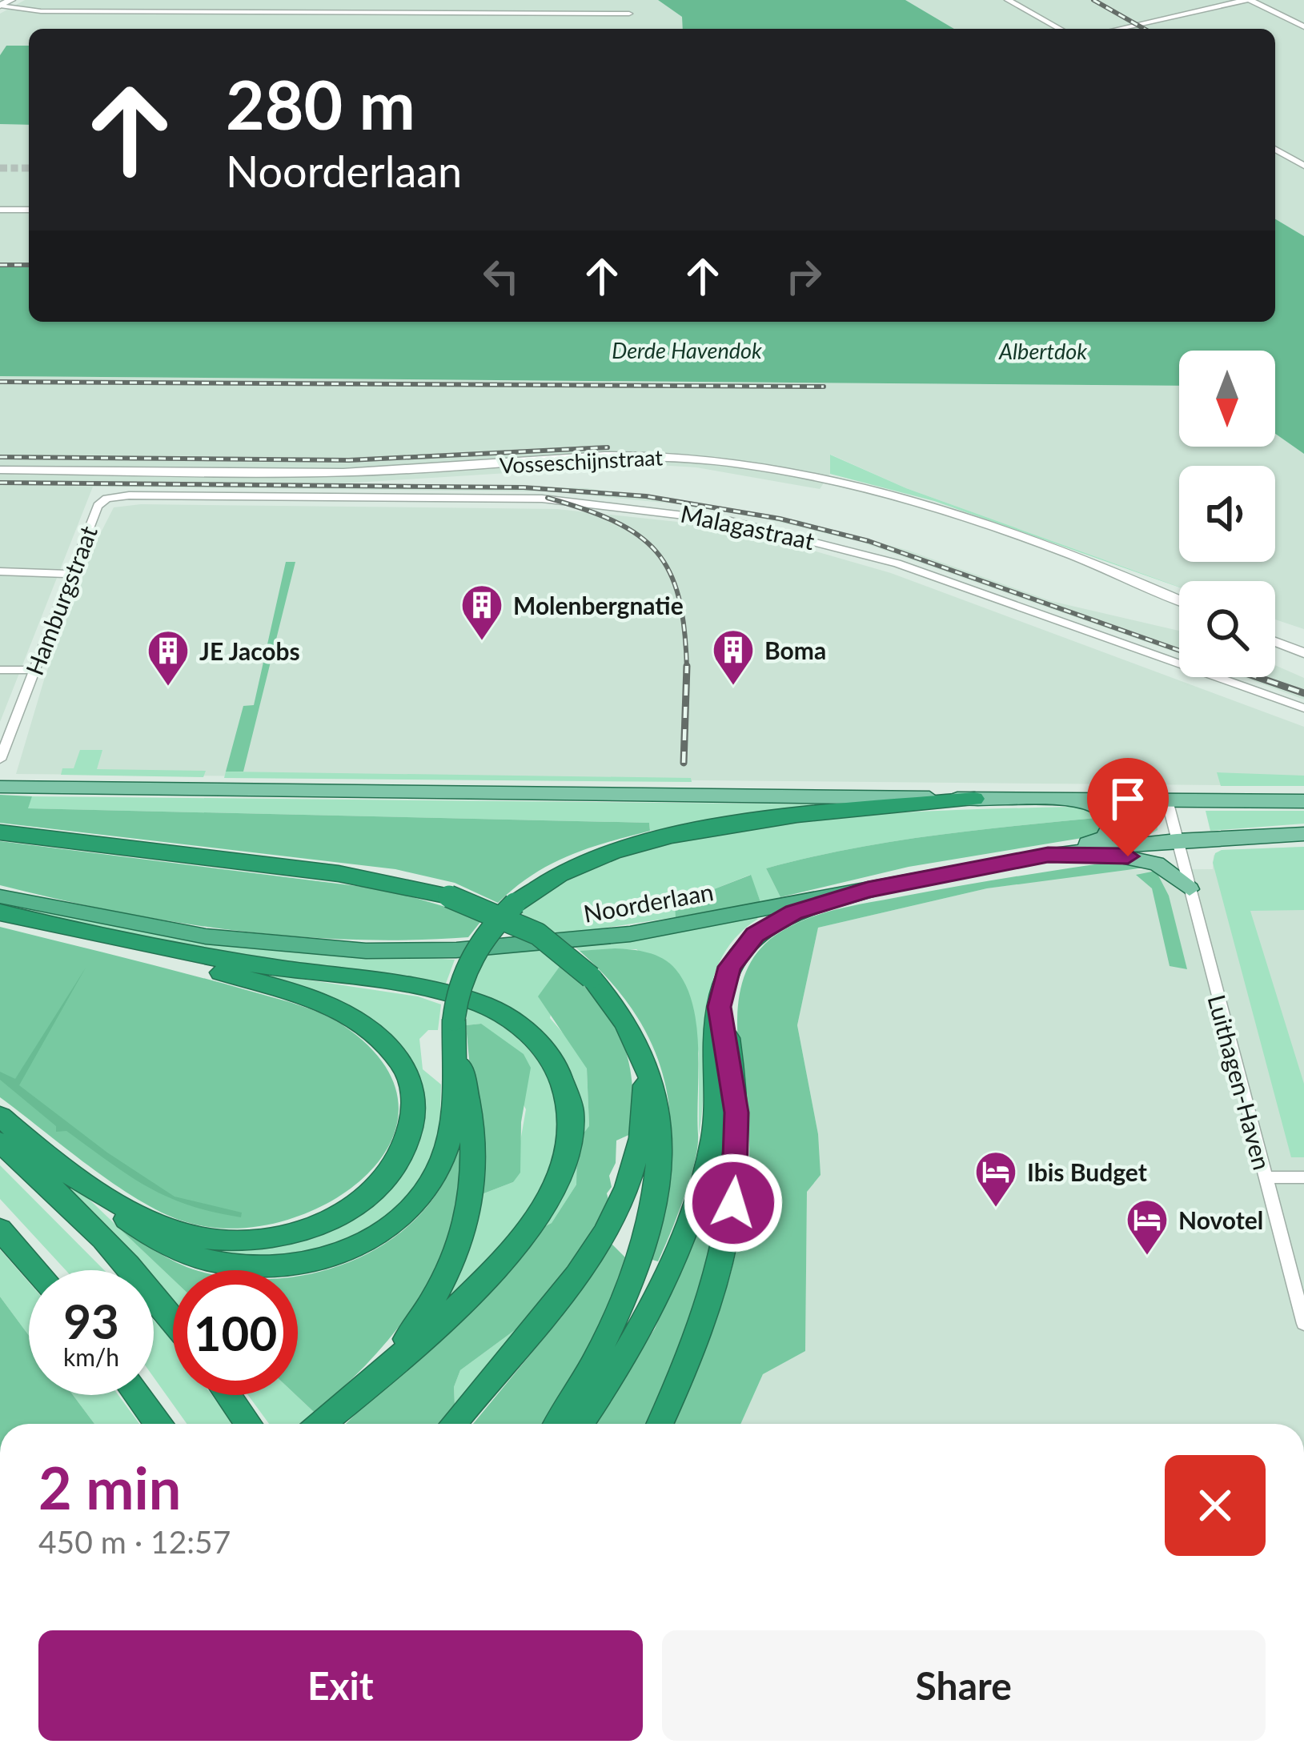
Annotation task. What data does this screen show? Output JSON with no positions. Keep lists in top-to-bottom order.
{
  "streets": {
    "highway": ["Noorderlaan"],
    "street": [
      "Vosseschijnstraat",
      "Malagastraat",
      "Hamburgstraat",
      "Luithagen-Haven"
    ]
  },
  "crossings": [
    ["Malagastraat", "Hamburgstraat"],
    ["Noorderlaan", "Luithagen-Haven"]
  ],
  "water": ["Derde Havendok", "Albertdok"],
  "places": {
    "building": ["Molenbergnatie", "Boma", "JE Jacobs"],
    "hotel": ["Ibis Budget", "Novotel"]
  },
  "north": "bottom",
  "page": {
    "turn": ["280 m", "Noorderlaan"],
    "speed": "93 km/h",
    "limit": "100",
    "heading": ["2 min", "450 m · 12:57"],
    "buttons": ["Exit", "Share"]
  }
}
